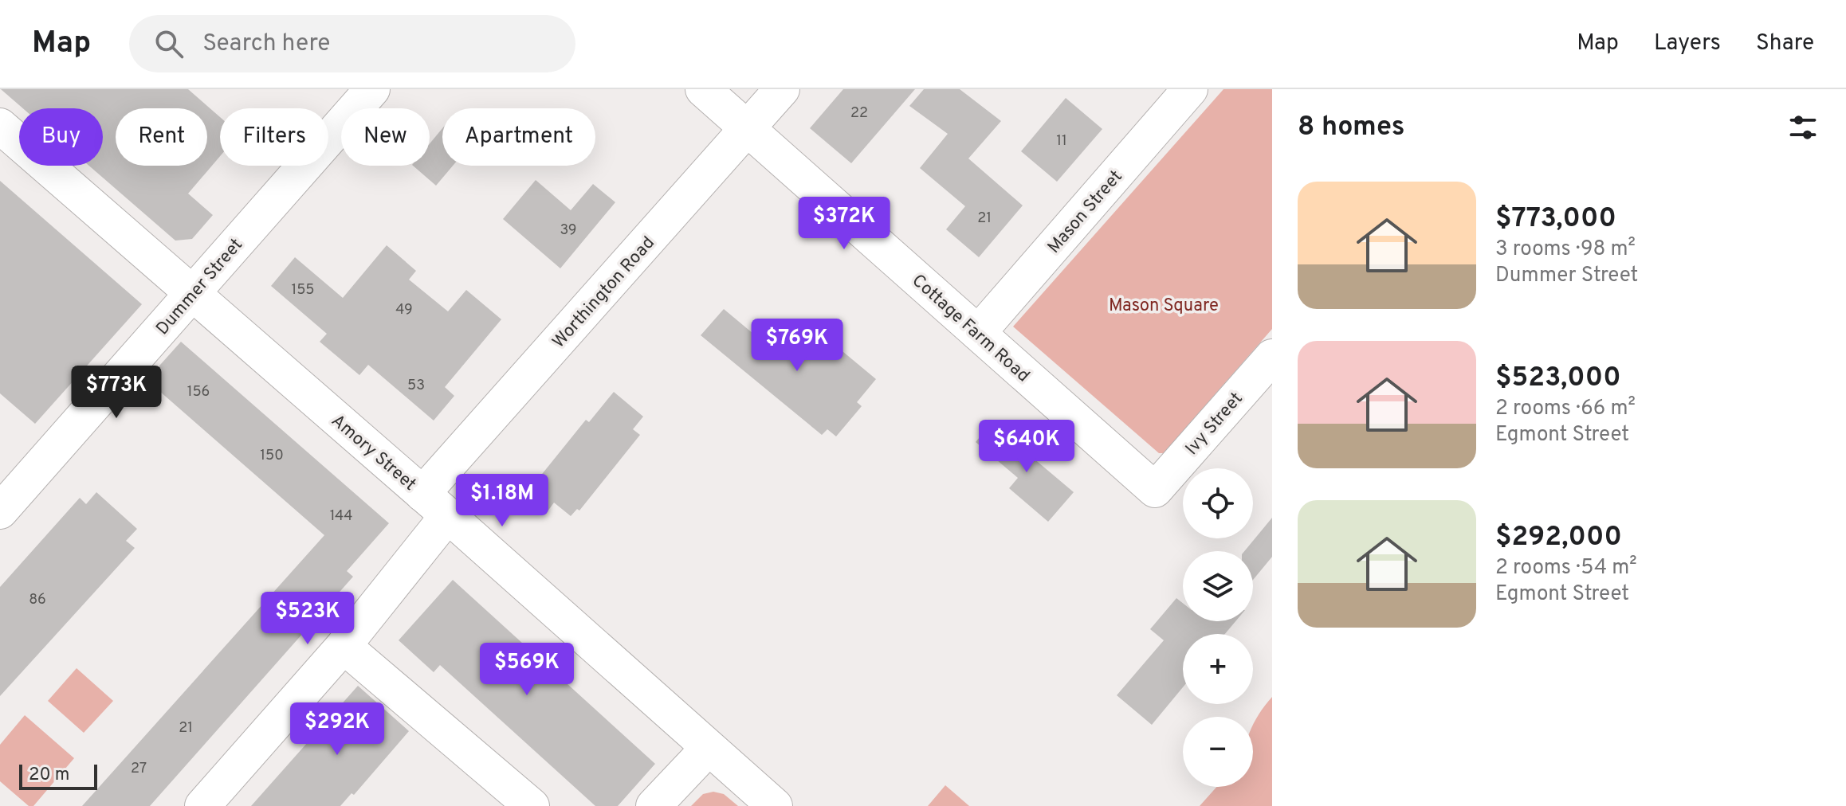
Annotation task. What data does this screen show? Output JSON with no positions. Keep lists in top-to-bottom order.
{
  "streets": {
    "street": [
      "Mason Street",
      "Dummer Street",
      "Worthington Road",
      "Cottage Farm Road",
      "Ivy Street",
      "Amory Street"
    ]
  },
  "crossings": [
    ["Mason Street", "Cottage Farm Road"],
    ["Dummer Street", "Amory Street"],
    ["Worthington Road", "Cottage Farm Road"],
    ["Worthington Road", "Amory Street"],
    ["Cottage Farm Road", "Ivy Street"]
  ],
  "parks": ["Mason Square"],
  "house_numbers": [
    "22",
    "11",
    "21",
    "39",
    "155",
    "49",
    "53",
    "156",
    "150",
    "144",
    "86",
    "21",
    "27"
  ],
  "scale_bar": "20 m",
  "page": {
    "header": "Map",
    "search": "Search here",
    "nav": ["Map", "Layers", "Share"],
    "heading": "8 homes",
    "chip": [
      "Buy",
      "Rent",
      "Filters",
      "New",
      "Apartment"
    ],
    "list": [
      {
        "name": "$773,000",
        "note": "3 rooms · 98 m² · Dummer Street"
      },
      {
        "name": "$523,000",
        "note": "2 rooms · 66 m² · Egmont Street"
      },
      {
        "name": "$292,000",
        "note": "2 rooms · 54 m² · Egmont Street"
      }
    ],
    "price": [
      "$372K",
      "$769K",
      "$773K",
      "$640K",
      "$1.18M",
      "$523K",
      "$569K",
      "$292K"
    ],
    "map_buttons": ["+", "−"],
    "scale": "20 m"
  }
}
